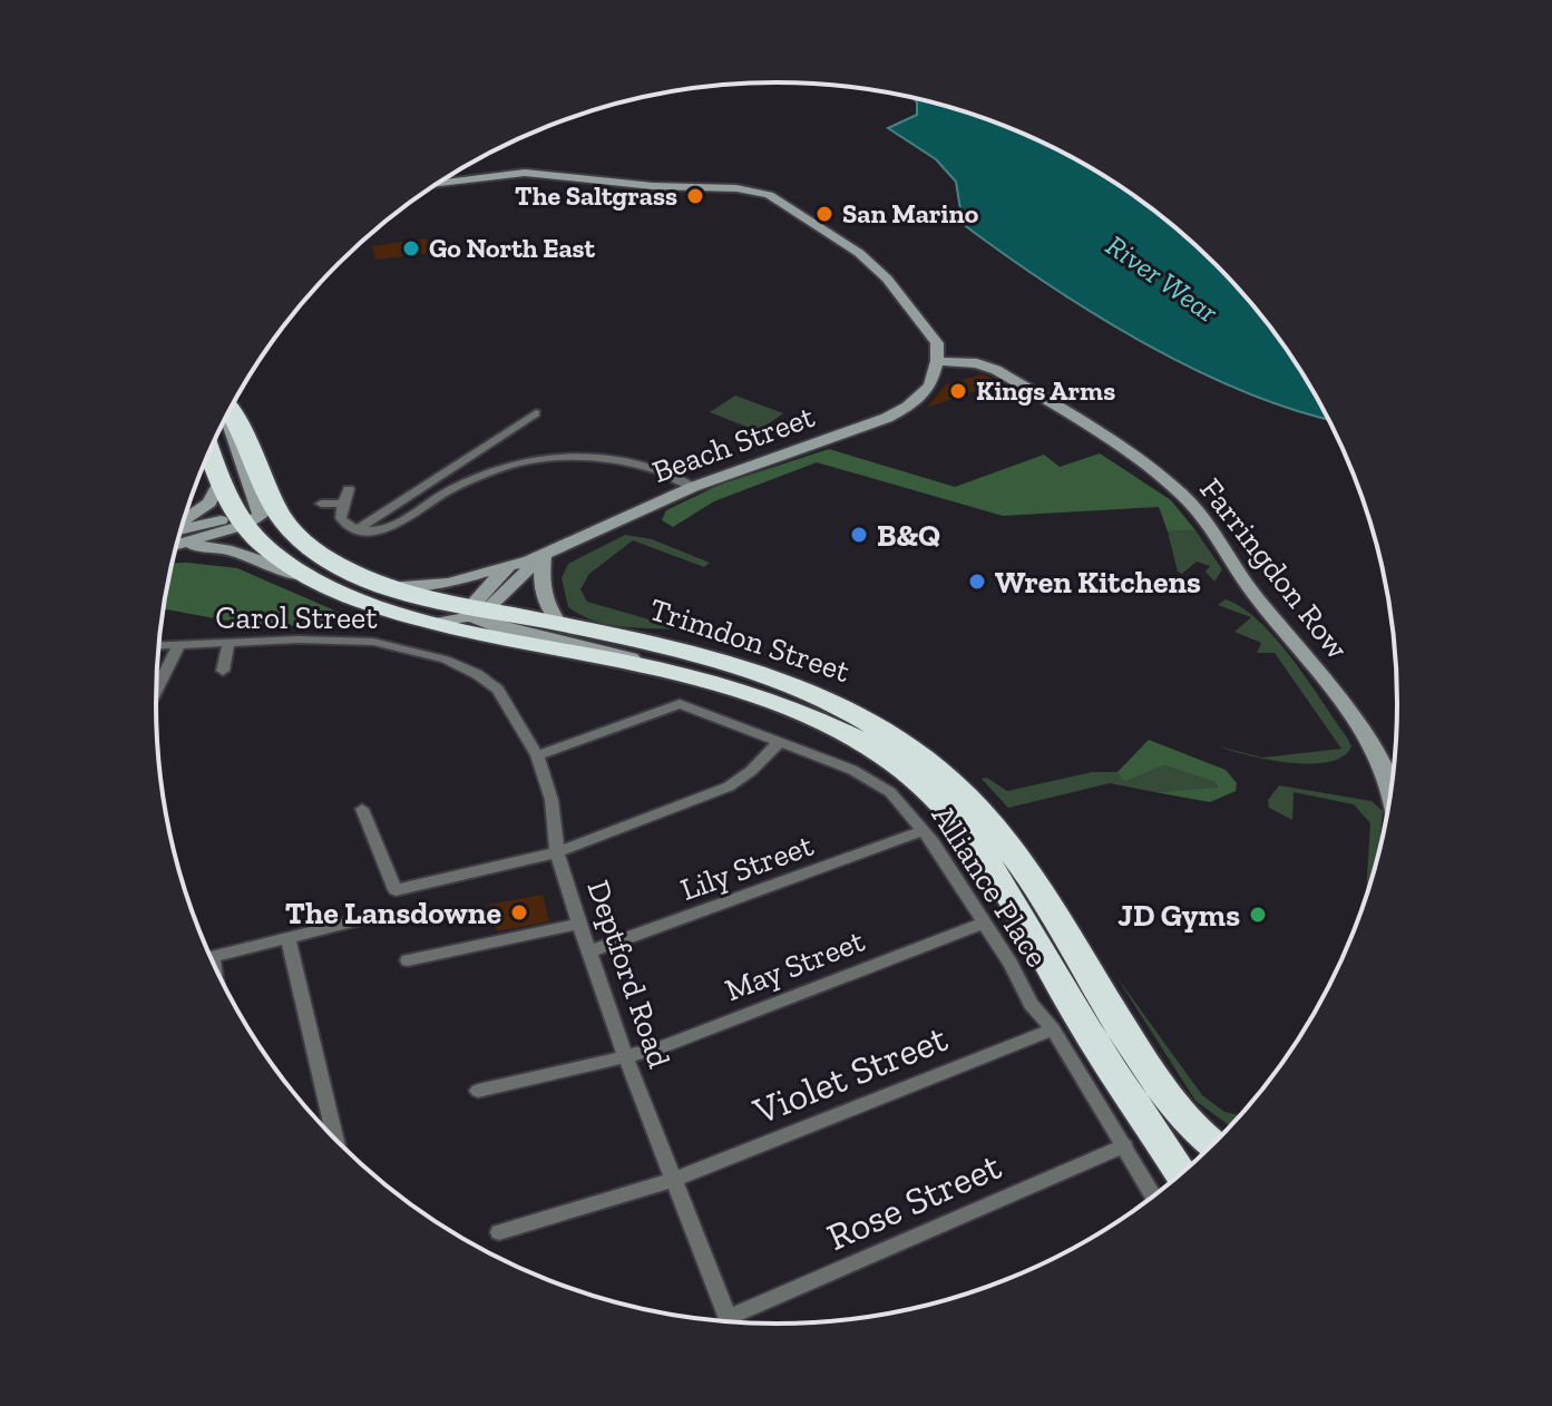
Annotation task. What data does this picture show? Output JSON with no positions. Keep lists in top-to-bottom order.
{
  "streets": {
    "highway": ["Trimdon Street"],
    "street": [
      "Beach Street",
      "Farringdon Row",
      "Carol Street",
      "Lily Street",
      "Alliance Place",
      "May Street",
      "Deptford Road",
      "Violet Street",
      "Rose Street"
    ]
  },
  "crossings": [
    ["Beach Street", "Farringdon Row"],
    ["Beach Street", "Trimdon Street"],
    ["Carol Street", "Deptford Road"],
    ["Lily Street", "Alliance Place"],
    ["Lily Street", "Deptford Road"],
    ["Alliance Place", "May Street"],
    ["Alliance Place", "Deptford Road"],
    ["Alliance Place", "Violet Street"],
    ["Alliance Place", "Rose Street"],
    ["May Street", "Deptford Road"],
    ["Deptford Road", "Violet Street"]
  ],
  "water": ["River Wear"],
  "places": [
    "The Saltgrass",
    "San Marino",
    "Go North East",
    "Kings Arms",
    "B&Q",
    "Wren Kitchens",
    "The Lansdowne",
    "JD Gyms"
  ]
}
